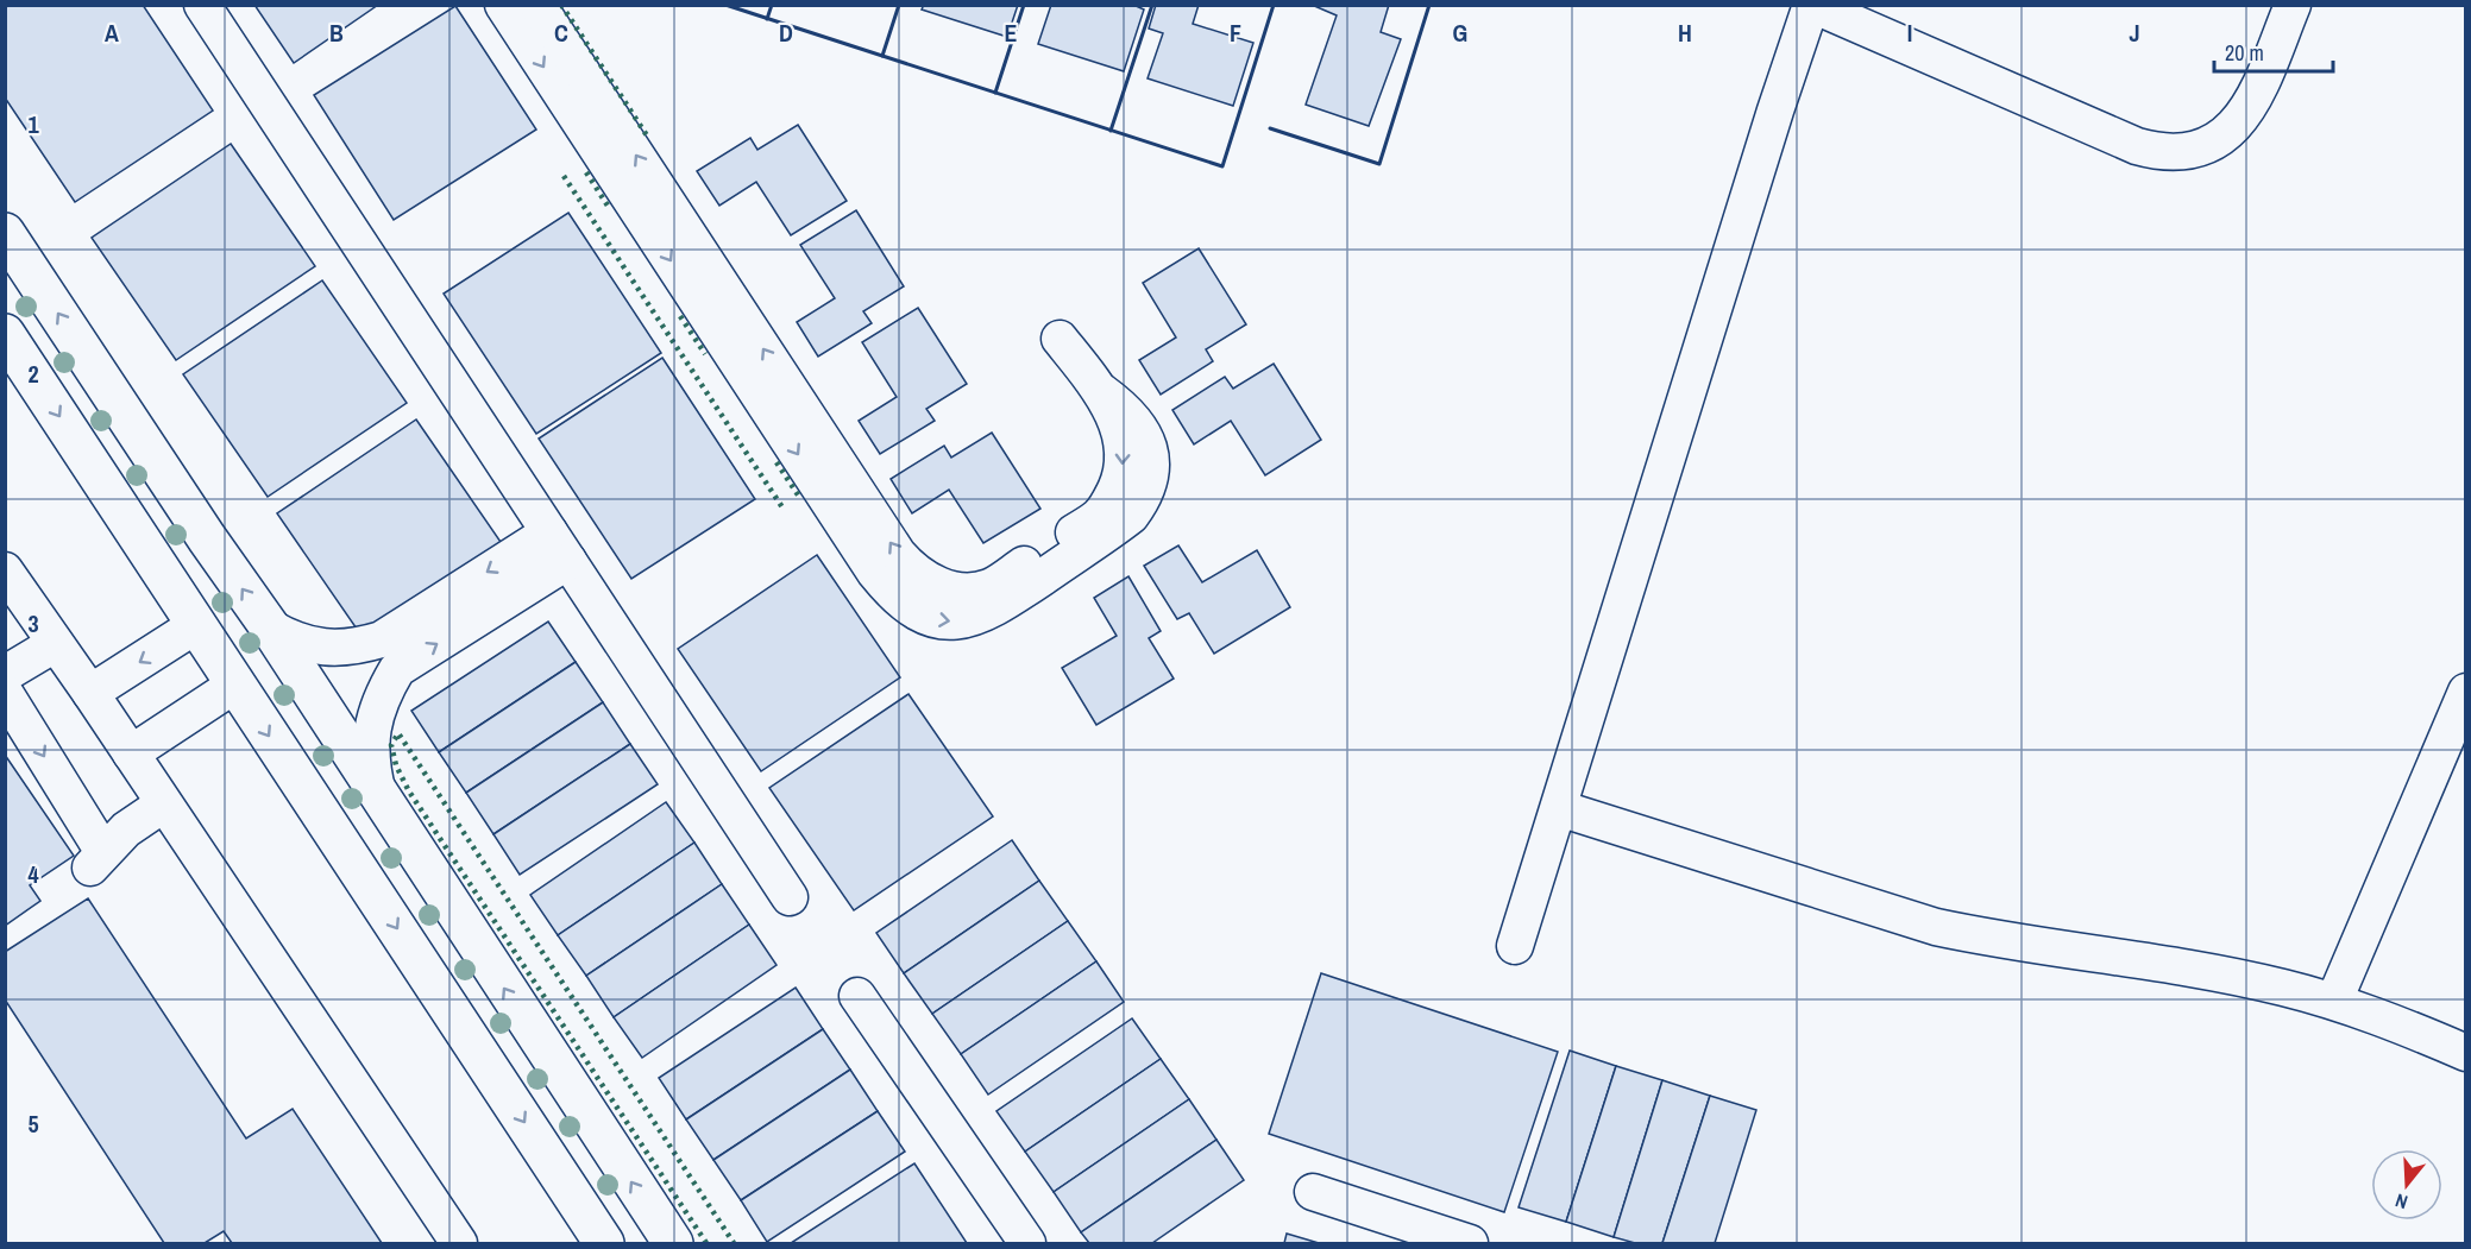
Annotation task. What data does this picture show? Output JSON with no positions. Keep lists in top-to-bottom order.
{
  "scale_bar": "20 m",
  "north": "bottom",
  "grid": {
    "columns": [
      "A",
      "B",
      "C",
      "D",
      "E",
      "F",
      "G",
      "H",
      "I",
      "J"
    ],
    "rows": [
      "1",
      "2",
      "3",
      "4",
      "5"
    ]
  }
}
